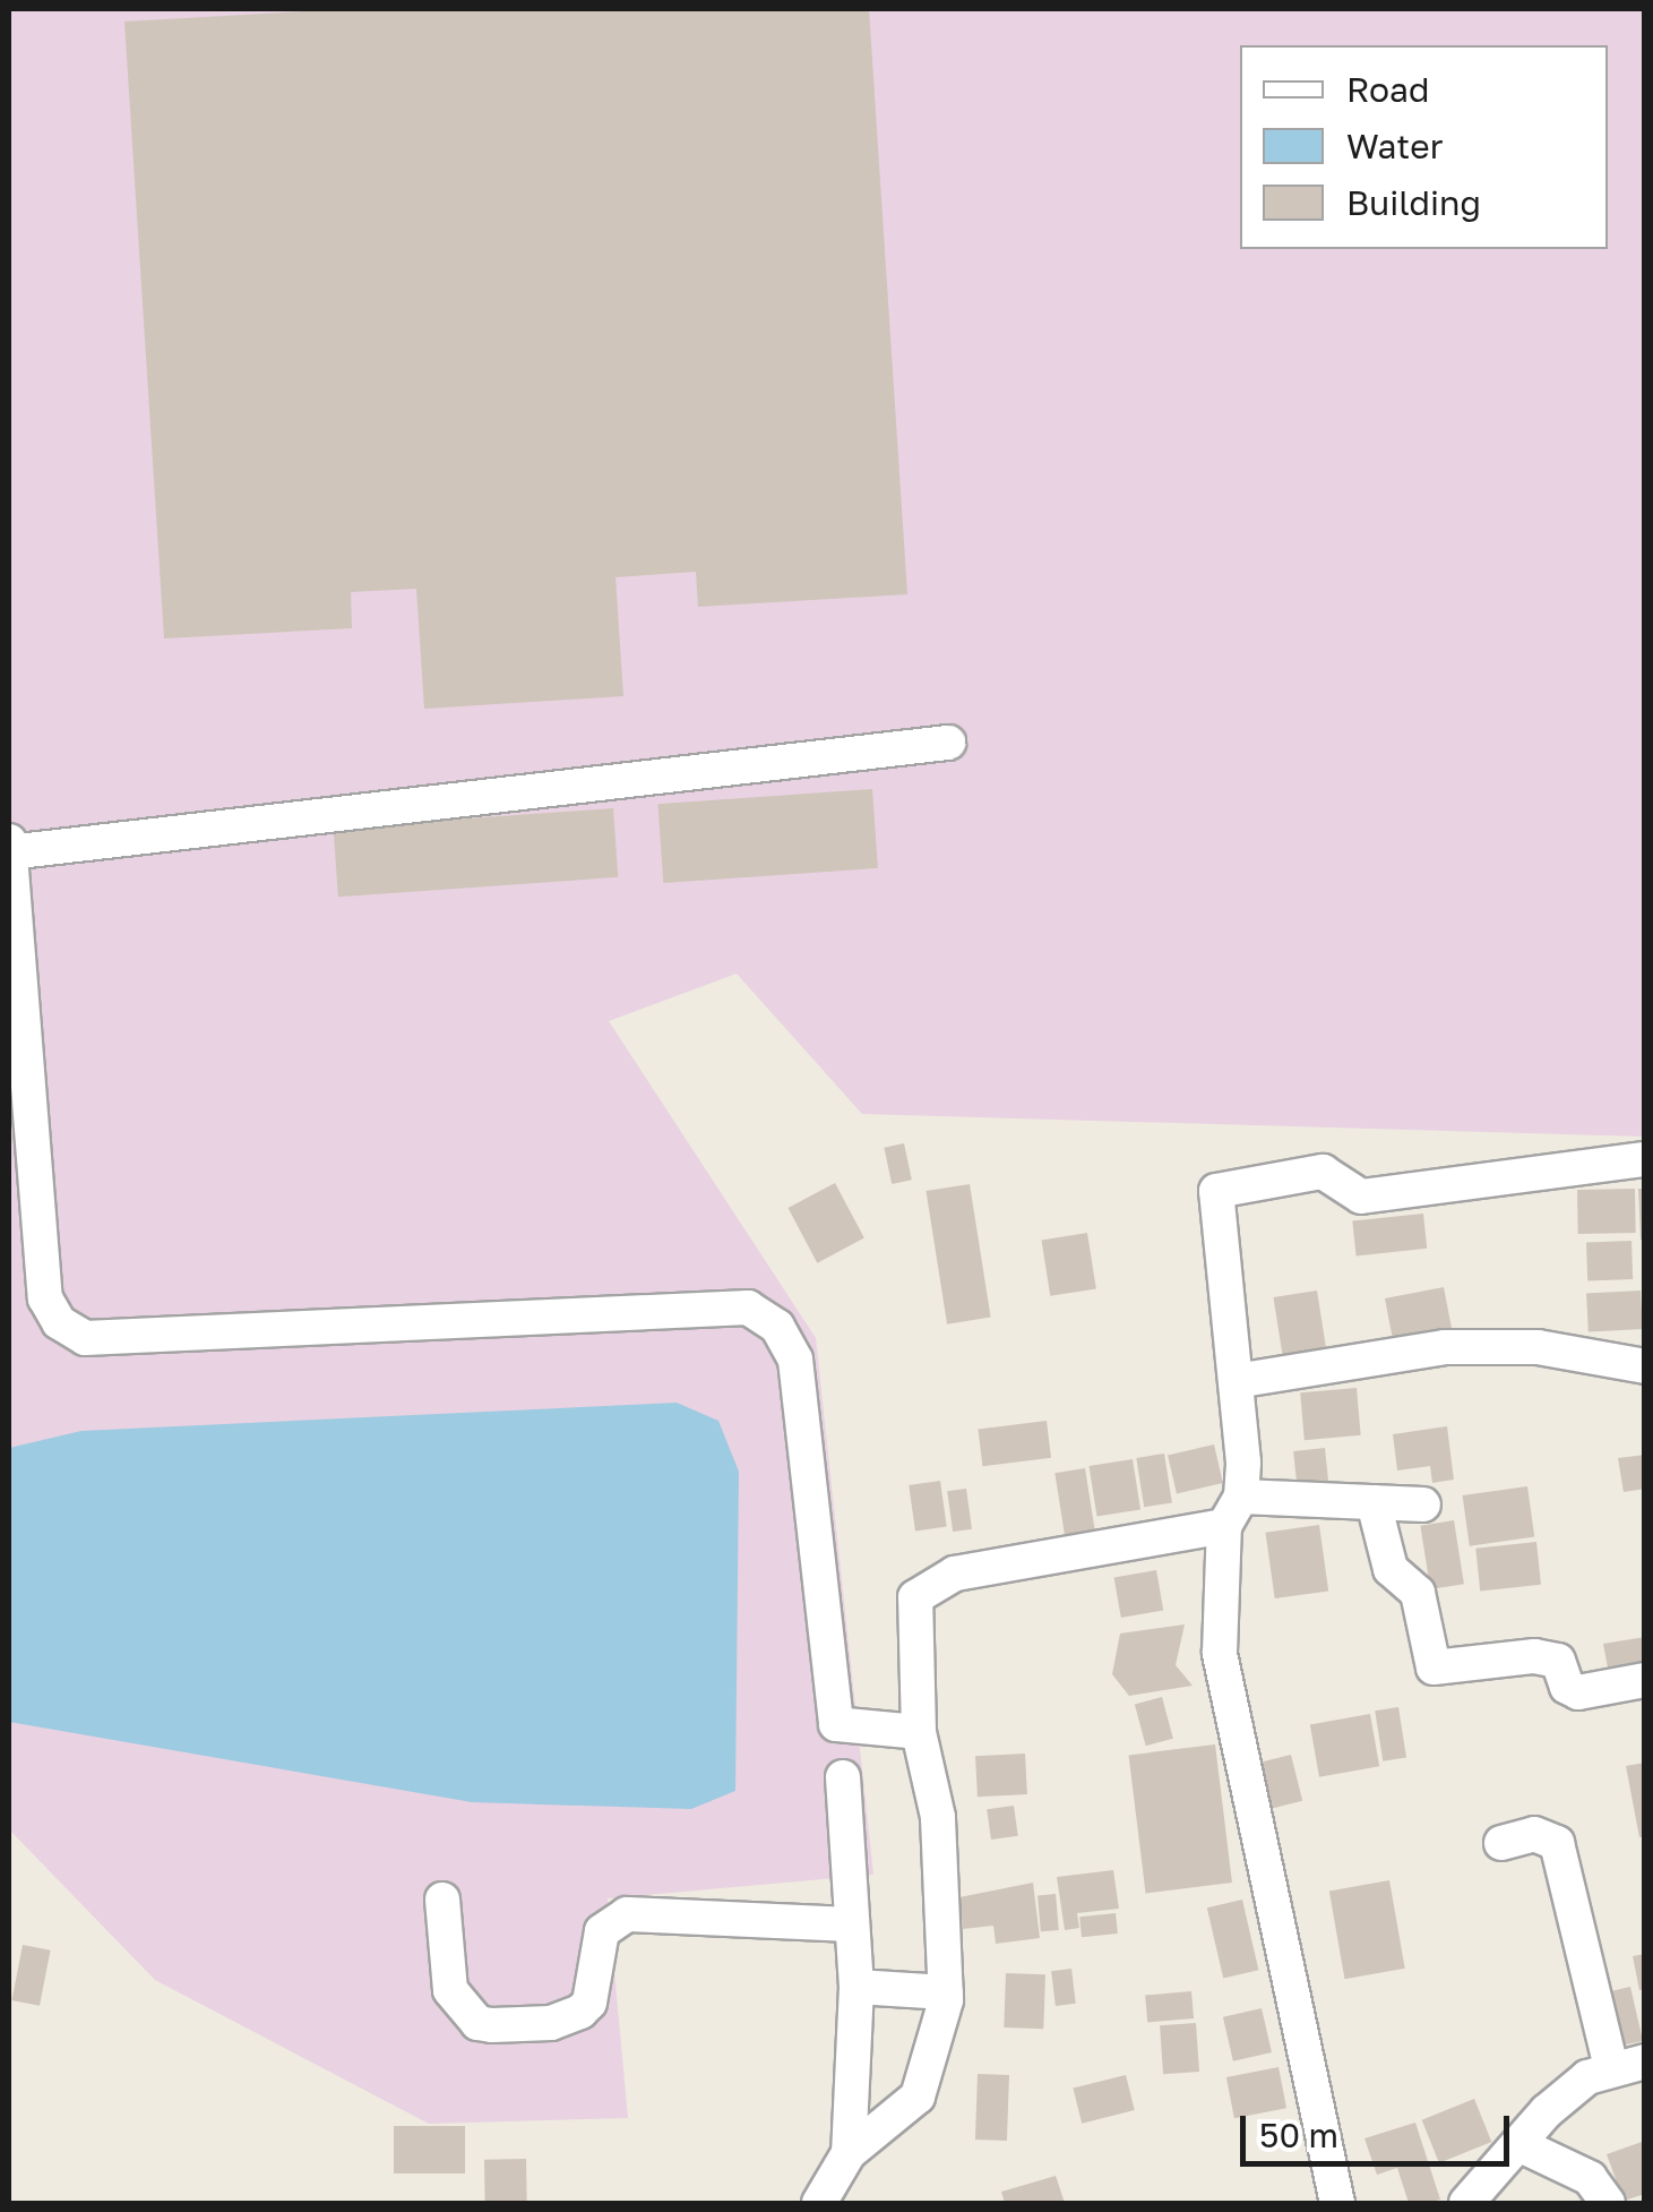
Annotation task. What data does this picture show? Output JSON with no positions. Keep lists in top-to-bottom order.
{
  "legend": ["Road", "Water", "Building"],
  "scale_bar": "50 m"
}
